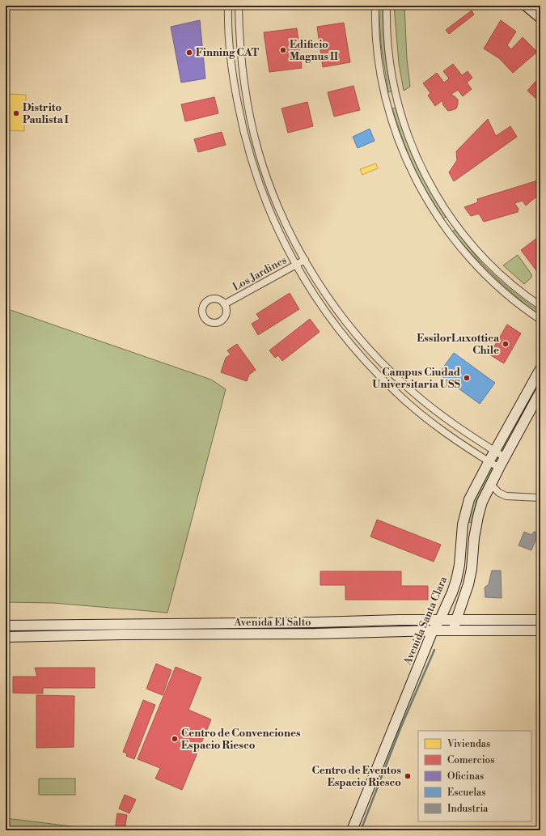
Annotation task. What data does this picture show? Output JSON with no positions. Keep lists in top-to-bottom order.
{
  "streets": {
    "main road": ["Avenida Santa Clara", "Avenida El Salto"],
    "street": ["Los Jardines"]
  },
  "crossings": [
    ["Avenida Santa Clara", "Avenida El Salto"]
  ],
  "places": [
    "Edificio Magnus II",
    "Finning CAT",
    "Distrito Paulista I",
    "EssilorLuxottica Chile",
    "Campus Ciudad Universitaria USS",
    "Centro de Convenciones Espacio Riesco",
    "Centro de Eventos Espacio Riesco"
  ],
  "legend": [
    "Viviendas",
    "Comercios",
    "Oficinas",
    "Escuelas",
    "Industria"
  ]
}
